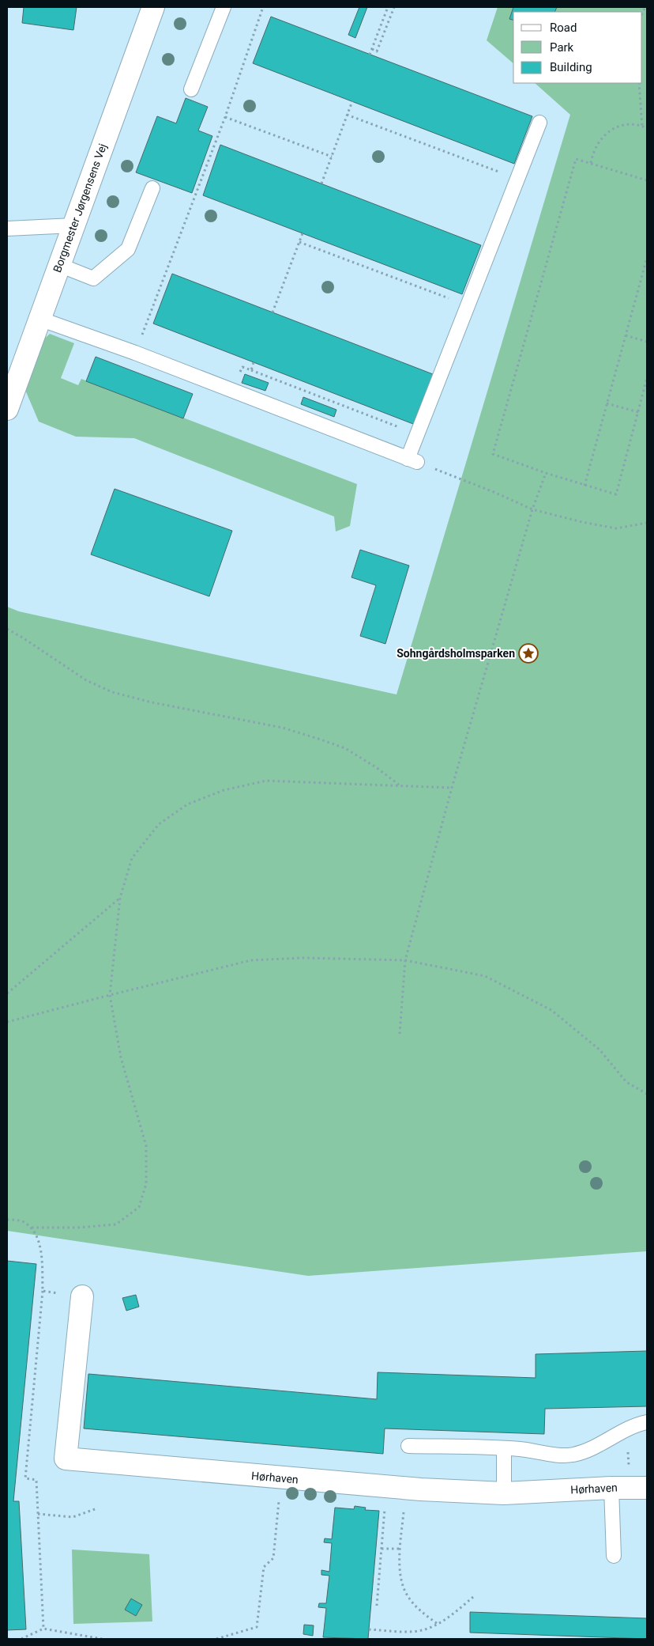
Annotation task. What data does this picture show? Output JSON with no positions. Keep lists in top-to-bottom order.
{
  "streets": {
    "street": ["Borgmester Jørgensens Vej", "Hørhaven"]
  },
  "places": {
    "place": ["Sohngårdsholmsparken"]
  },
  "legend": ["Road", "Park", "Building"]
}
